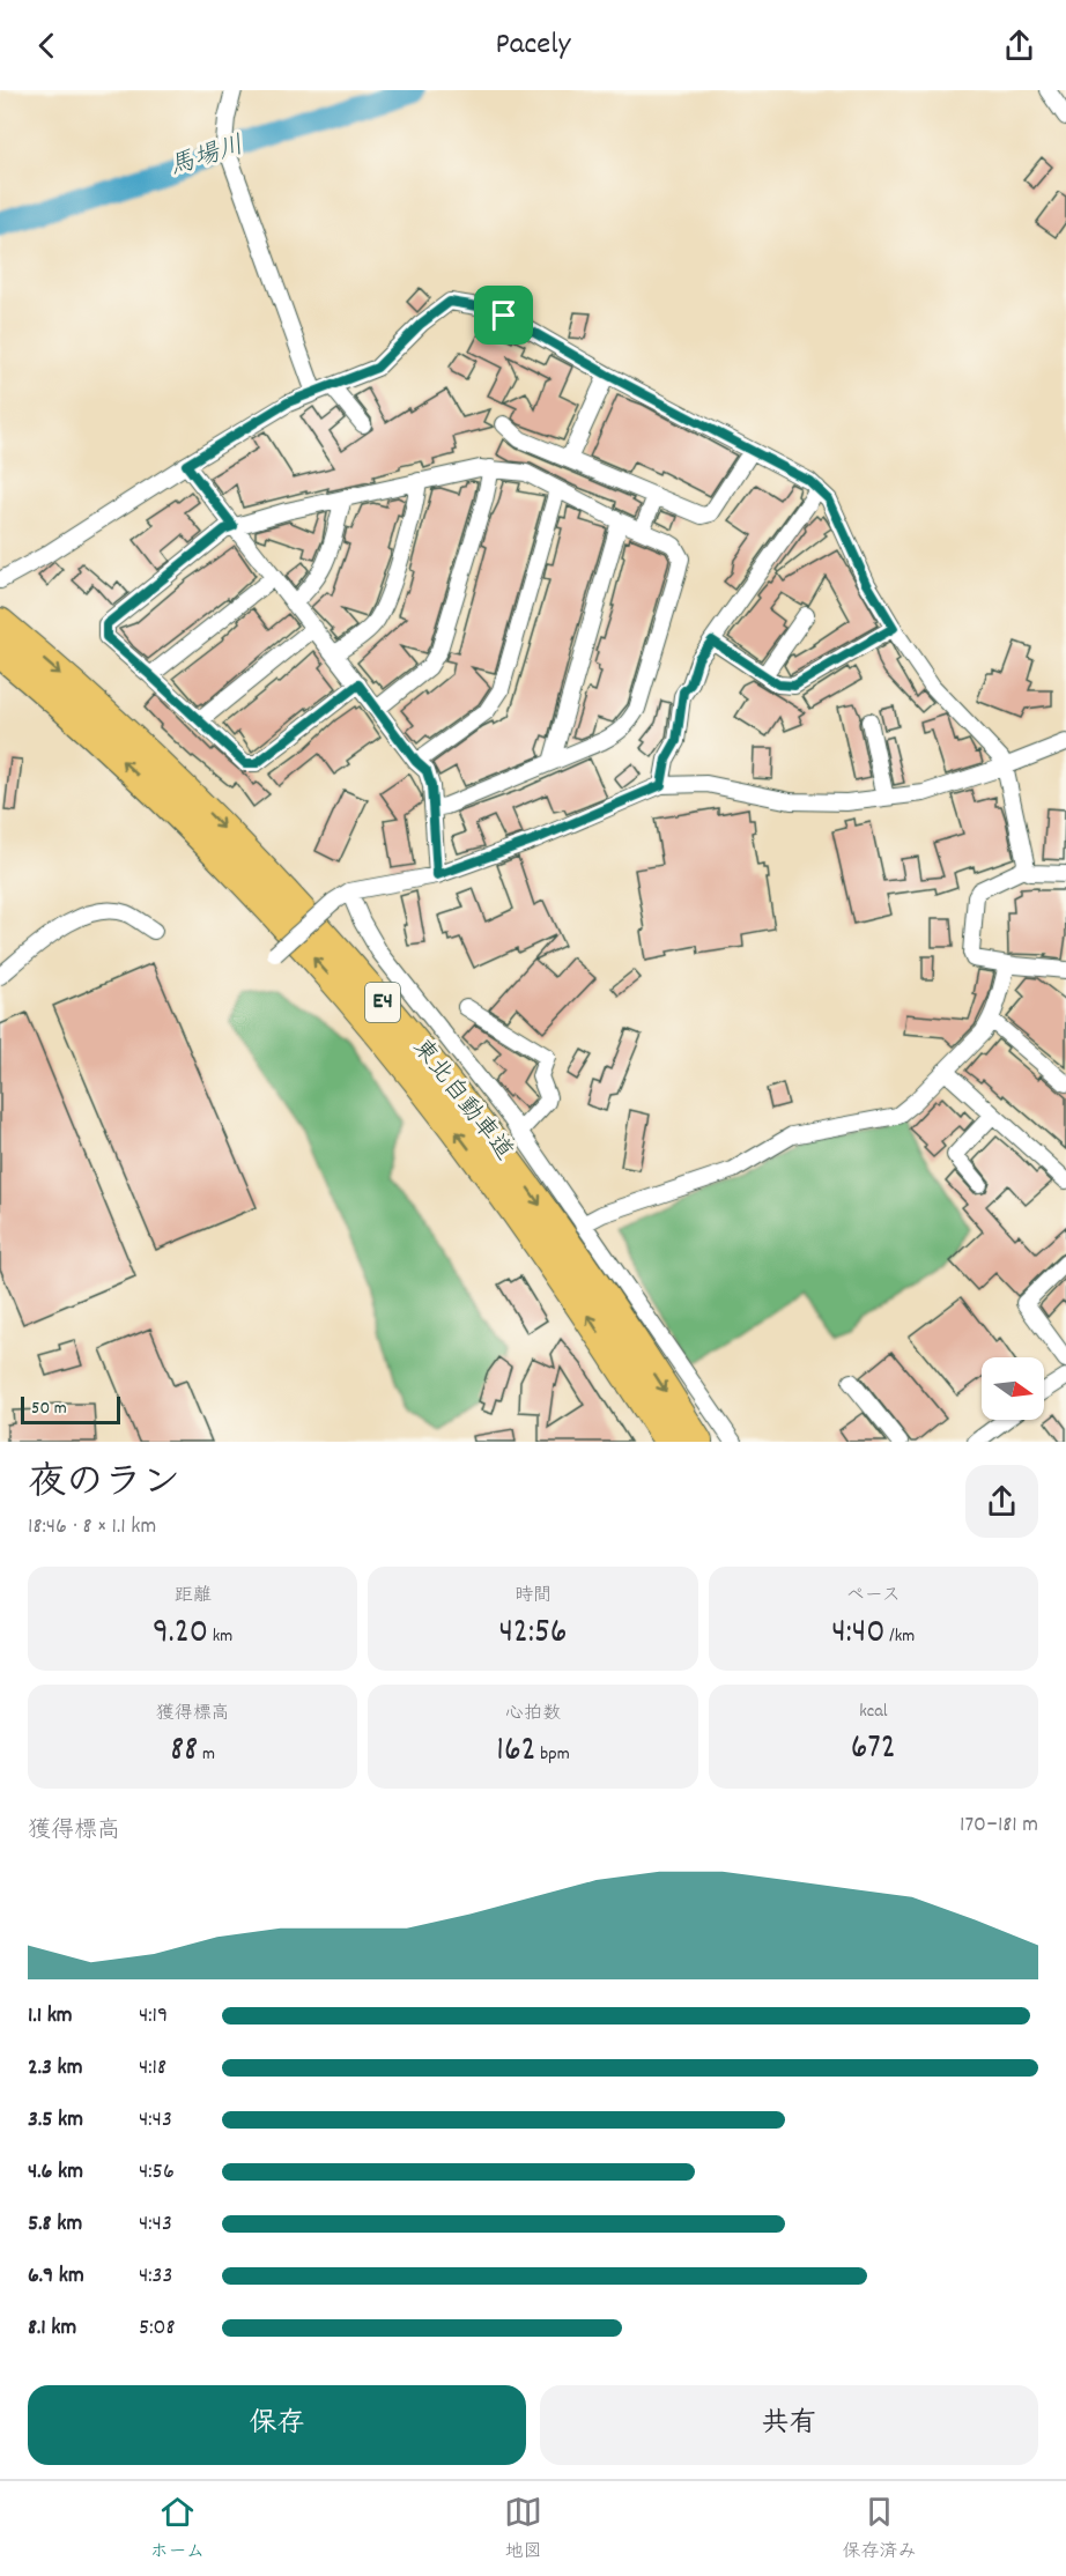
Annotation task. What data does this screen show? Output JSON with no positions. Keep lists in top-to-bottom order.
{
  "streets": {
    "highway": ["E4", "東北自動車道"]
  },
  "water": ["馬場川"],
  "scale_bar": "50 m",
  "north": "right",
  "page": {
    "header": "Pacely",
    "scale": "50 m",
    "heading": ["夜のラン", "18:46 · 8 × 1.1 km"],
    "stats": [
      ["距離", "9.20 km"],
      ["時間", "42:56"],
      ["ペース", "4:40 /km"],
      ["獲得標高", "88 m"],
      ["心拍数", "162 bpm"],
      ["kcal", "672"]
    ],
    "chart": ["獲得標高", "170–181 m"],
    "list": [
      {
        "name": "1.1 km",
        "note": "4:19"
      },
      {
        "name": "2.3 km",
        "note": "4:18"
      },
      {
        "name": "3.5 km",
        "note": "4:43"
      },
      {
        "name": "4.6 km",
        "note": "4:56"
      },
      {
        "name": "5.8 km",
        "note": "4:43"
      },
      {
        "name": "6.9 km",
        "note": "4:33"
      },
      {
        "name": "8.1 km",
        "note": "5:08"
      }
    ],
    "buttons": ["保存", "共有"],
    "tabs": ["ホーム", "地図", "保存済み"]
  }
}
